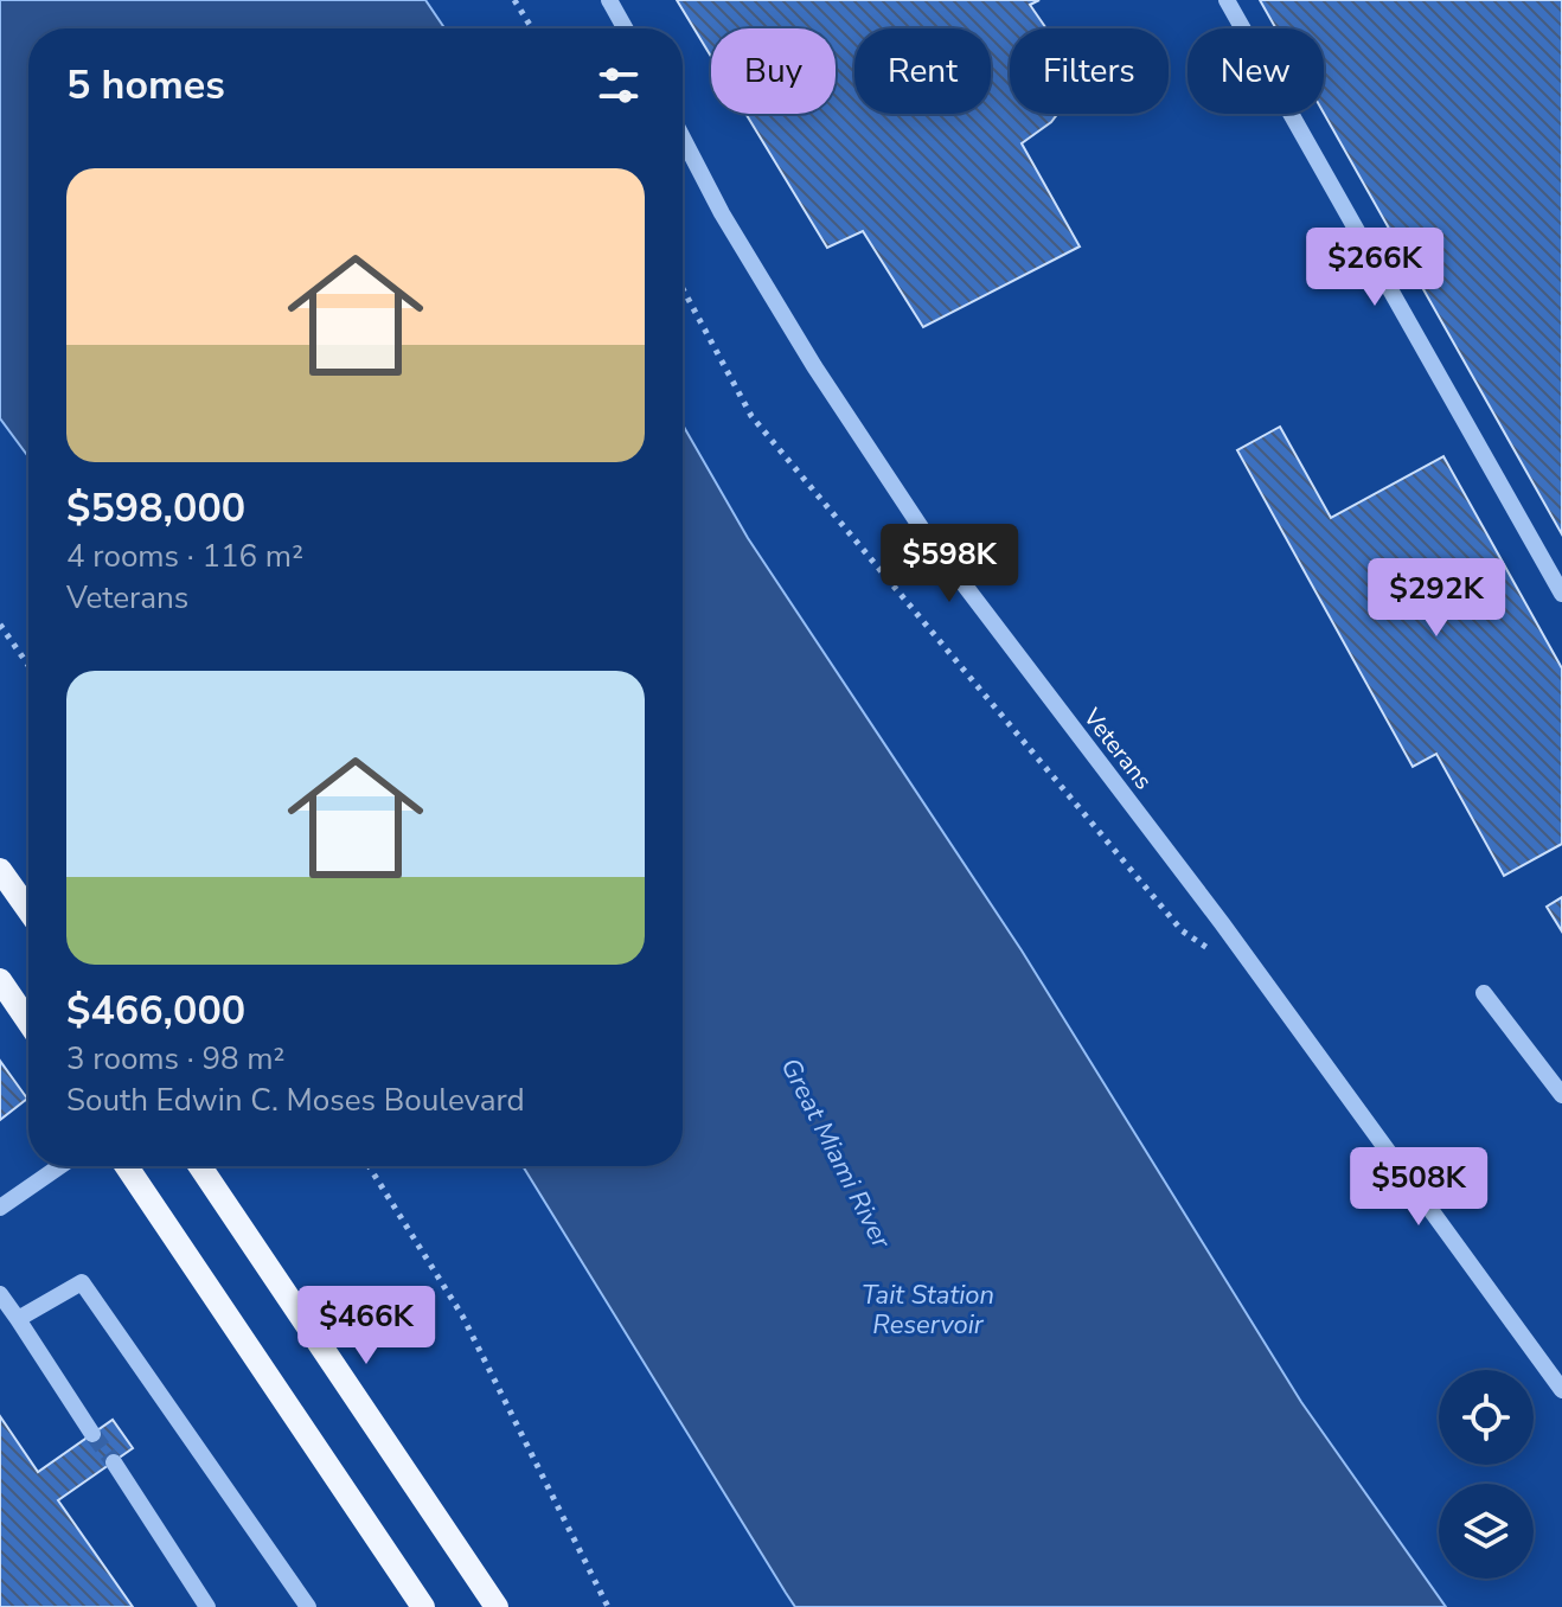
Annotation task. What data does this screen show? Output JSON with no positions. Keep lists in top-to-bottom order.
{
  "streets": {
    "street": ["Veterans"]
  },
  "water": ["Great Miami River", "Tait Station Reservoir"],
  "page": {
    "chip": [
      "Buy",
      "Rent",
      "Filters",
      "New"
    ],
    "heading": "5 homes",
    "list": [
      {
        "name": "$598,000",
        "note": "4 rooms · 116 m² · Veterans"
      },
      {
        "name": "$466,000",
        "note": "3 rooms · 98 m² · South Edwin C. Moses Boulevard"
      }
    ],
    "price": [
      "$266K",
      "$598K",
      "$292K",
      "$508K",
      "$466K"
    ]
  }
}
